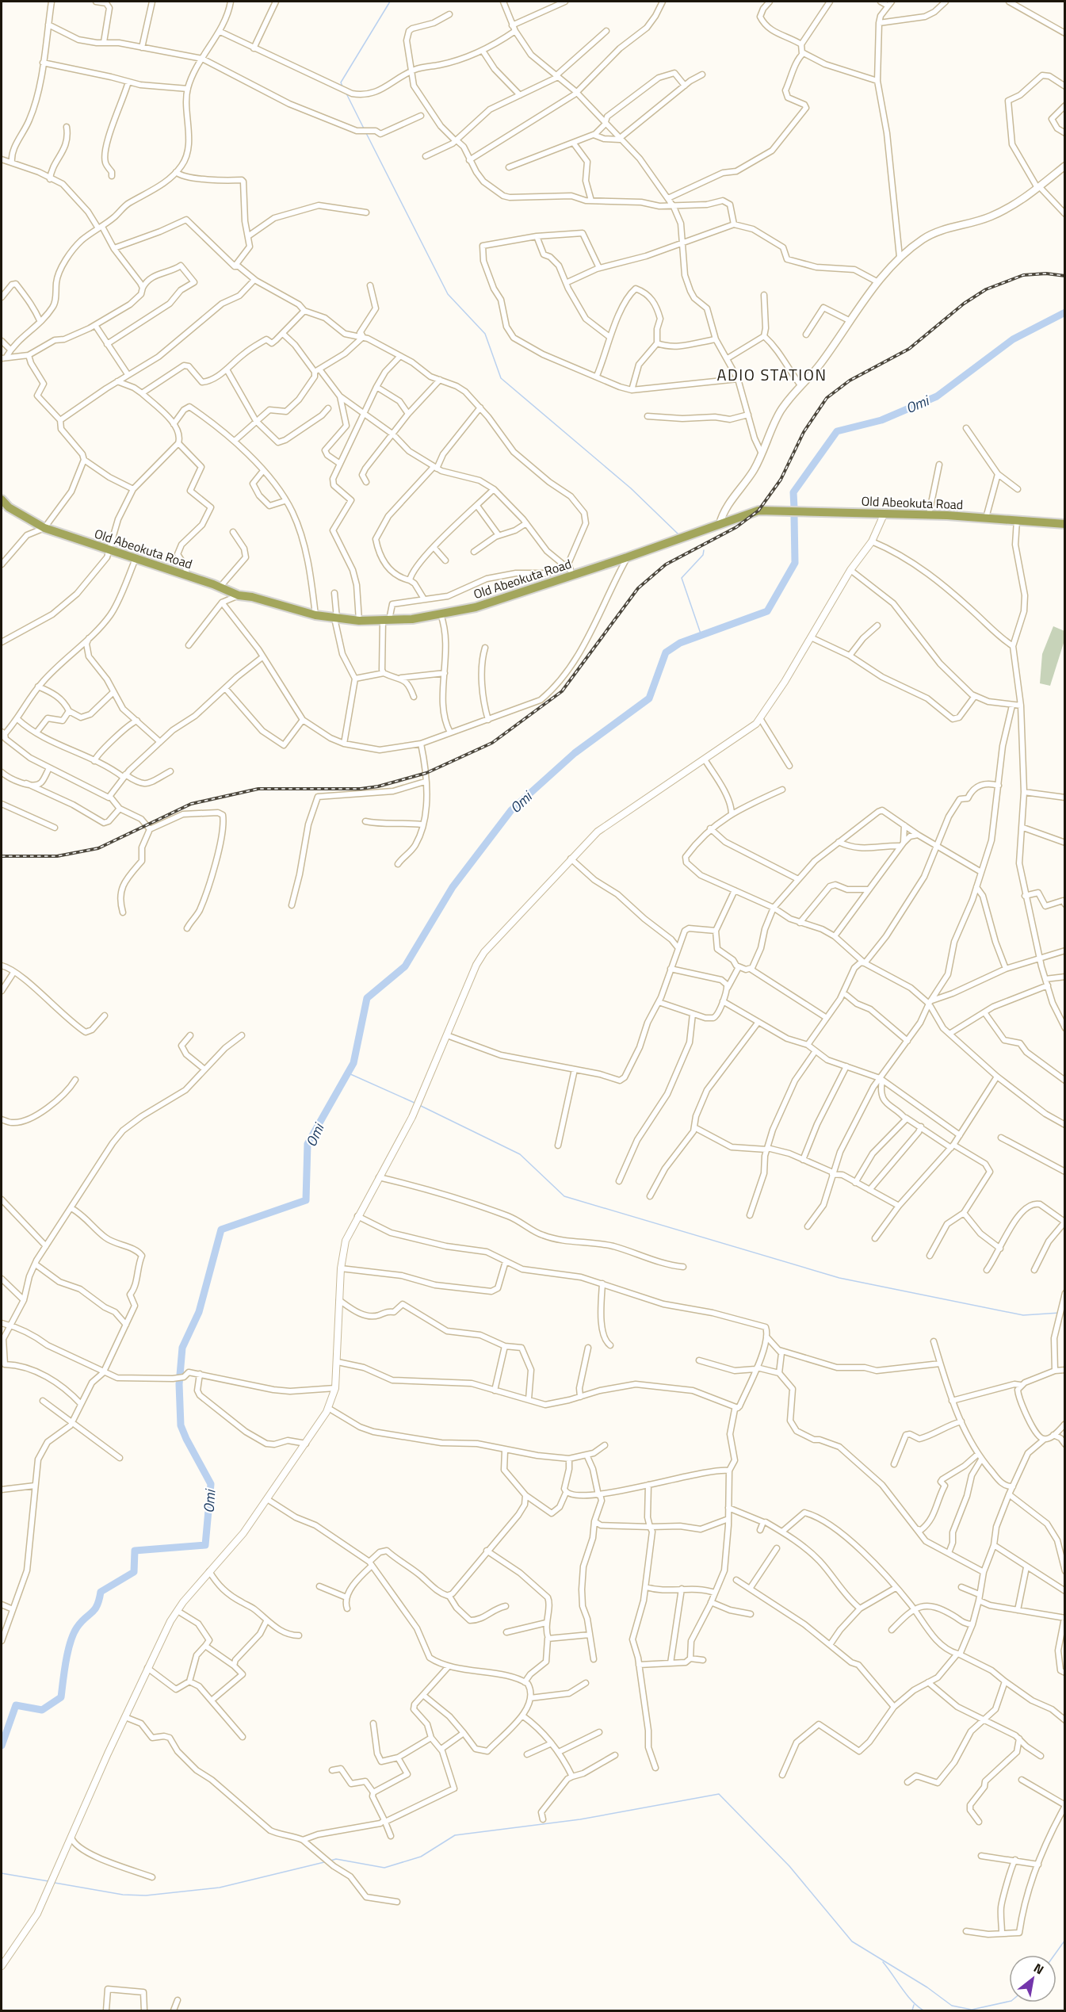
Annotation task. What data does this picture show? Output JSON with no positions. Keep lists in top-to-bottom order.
{
  "streets": {
    "highway": ["Old Abeokuta Road"]
  },
  "districts": ["ADIO STATION"],
  "water": ["Omi"],
  "north": "top right"
}
